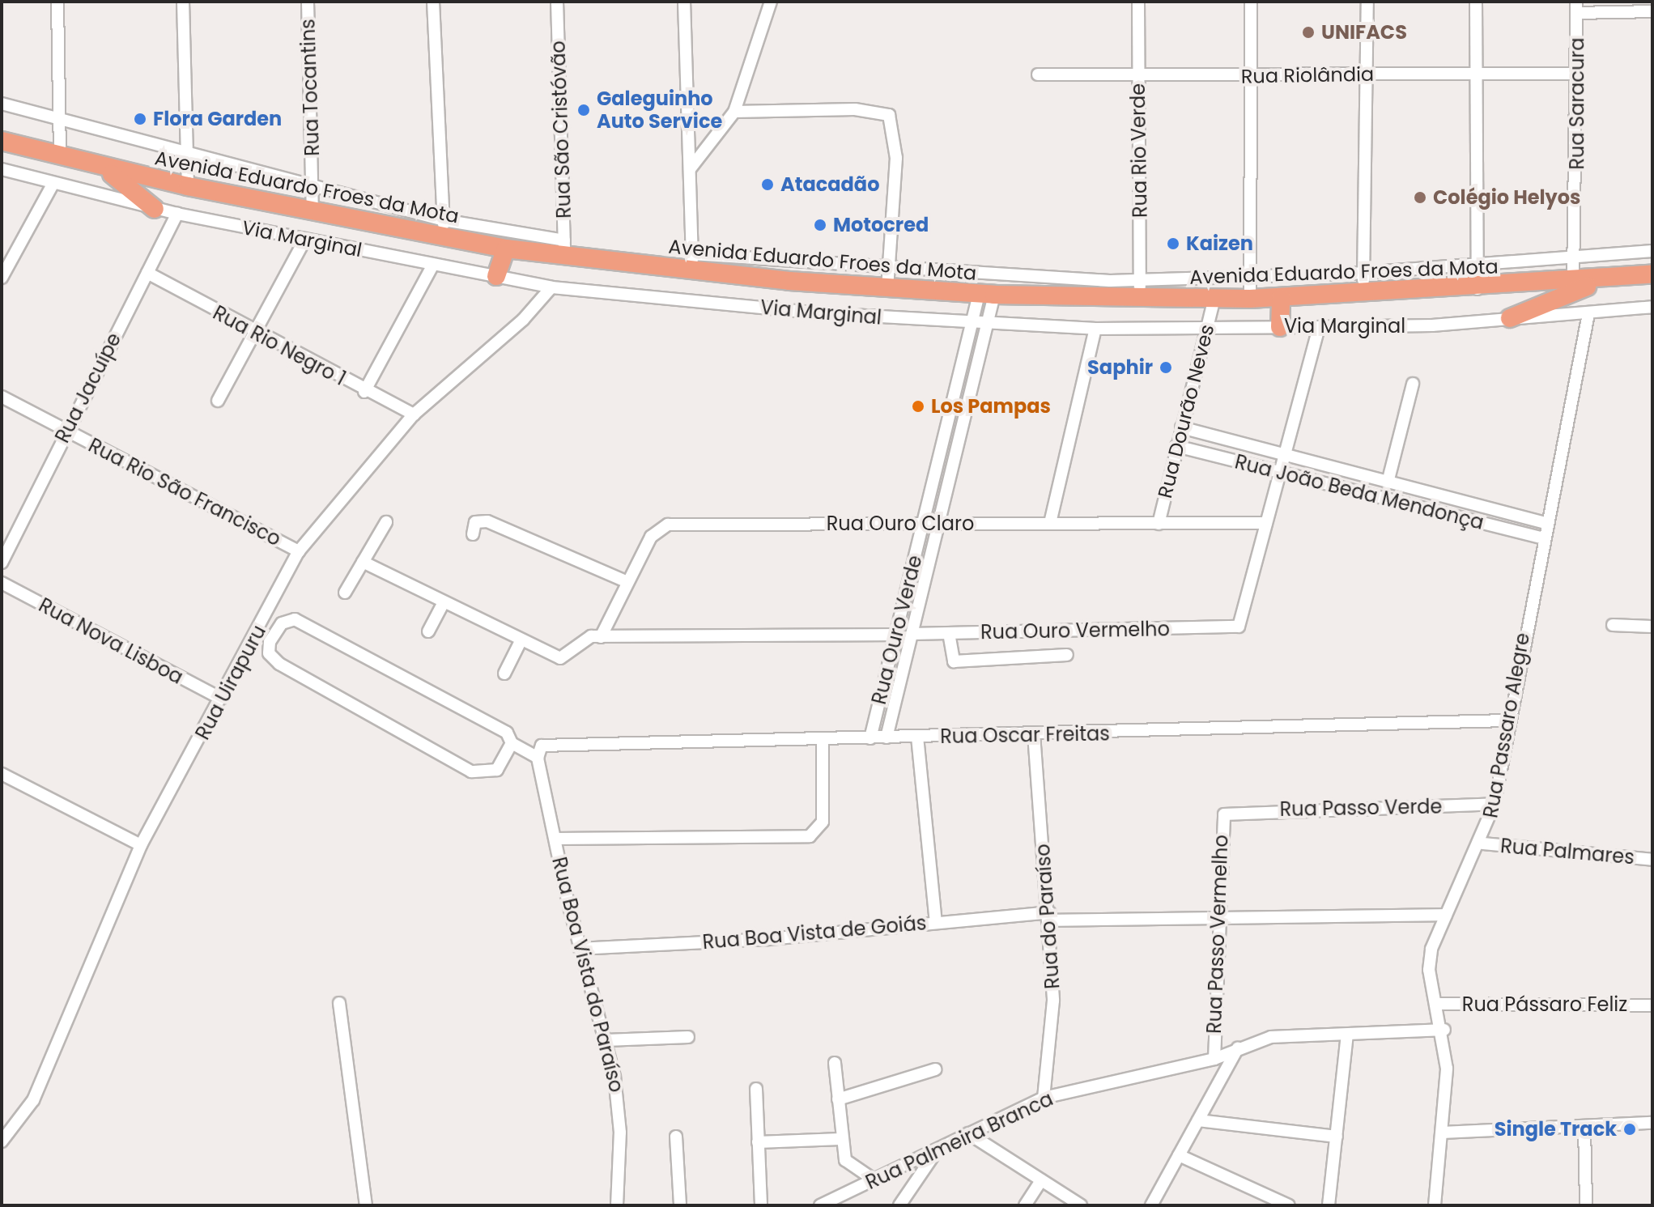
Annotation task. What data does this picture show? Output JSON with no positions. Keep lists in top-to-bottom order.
{
  "streets": {
    "highway": ["Avenida Eduardo Froes da Mota"],
    "street": [
      "Rua Riolândia",
      "Rua Tocantins",
      "Rua Saracura",
      "Rua São Cristóvão",
      "Rua Rio Verde",
      "Via Marginal",
      "Rua Rio Negro 1",
      "Rua Jacuípe",
      "Rua Dourão Neves",
      "Rua Rio São Francisco",
      "Rua João Beda Mendonça",
      "Rua Ouro Claro",
      "Rua Ouro Verde",
      "Rua Ouro Vermelho",
      "Rua Nova Lisboa",
      "Rua Uirapuru",
      "Rua Passaro Alegre",
      "Rua Oscar Freitas",
      "Rua Passo Verde",
      "Rua Palmares",
      "Rua do Paraíso",
      "Rua Boa Vista de Goiás",
      "Rua Passo Vermelho",
      "Rua Boa Vista do Paraíso",
      "Rua Pássaro Feliz",
      "Rua Palmeira Branca"
    ]
  },
  "crossings": [
    ["Rua Riolândia", "Rua Saracura"],
    ["Rua Riolândia", "Rua Rio Verde"],
    ["Rua Tocantins", "Avenida Eduardo Froes da Mota"],
    ["Rua Saracura", "Avenida Eduardo Froes da Mota"],
    ["Rua São Cristóvão", "Avenida Eduardo Froes da Mota"],
    ["Rua Rio Verde", "Avenida Eduardo Froes da Mota"],
    ["Avenida Eduardo Froes da Mota", "Rua Dourão Neves"],
    ["Avenida Eduardo Froes da Mota", "Rua Ouro Verde"],
    ["Via Marginal", "Rua Jacuípe"],
    ["Via Marginal", "Rua Dourão Neves"],
    ["Via Marginal", "Rua Ouro Verde"],
    ["Via Marginal", "Rua Uirapuru"],
    ["Via Marginal", "Rua Passaro Alegre"],
    ["Rua Rio Negro 1", "Rua Jacuípe"],
    ["Rua Rio Negro 1", "Rua Uirapuru"],
    ["Rua Jacuípe", "Rua Rio São Francisco"],
    ["Rua Dourão Neves", "Rua João Beda Mendonça"],
    ["Rua Dourão Neves", "Rua Ouro Claro"],
    ["Rua Rio São Francisco", "Rua Uirapuru"],
    ["Rua João Beda Mendonça", "Rua Passaro Alegre"],
    ["Rua Ouro Claro", "Rua Ouro Verde"],
    ["Rua Ouro Claro", "Rua Ouro Vermelho"],
    ["Rua Ouro Verde", "Rua Ouro Vermelho"],
    ["Rua Ouro Verde", "Rua Oscar Freitas"],
    ["Rua Nova Lisboa", "Rua Uirapuru"],
    ["Rua Passaro Alegre", "Rua Oscar Freitas"],
    ["Rua Passaro Alegre", "Rua Passo Verde"],
    ["Rua Passaro Alegre", "Rua Palmares"],
    ["Rua Passaro Alegre", "Rua Boa Vista de Goiás"],
    ["Rua Passaro Alegre", "Rua Pássaro Feliz"],
    ["Rua Passaro Alegre", "Rua Palmeira Branca"],
    ["Rua Oscar Freitas", "Rua do Paraíso"],
    ["Rua Oscar Freitas", "Rua Boa Vista do Paraíso"],
    ["Rua Passo Verde", "Rua Passo Vermelho"],
    ["Rua do Paraíso", "Rua Boa Vista de Goiás"],
    ["Rua do Paraíso", "Rua Palmeira Branca"],
    ["Rua Boa Vista de Goiás", "Rua Passo Vermelho"],
    ["Rua Boa Vista de Goiás", "Rua Boa Vista do Paraíso"],
    ["Rua Passo Vermelho", "Rua Palmeira Branca"]
  ],
  "places": [
    "UNIFACS",
    "Galeguinho Auto Service",
    "Flora Garden",
    "Atacadão",
    "Colégio Helyos",
    "Motocred",
    "Kaizen",
    "Saphir",
    "Los Pampas",
    "Single Track"
  ]
}
